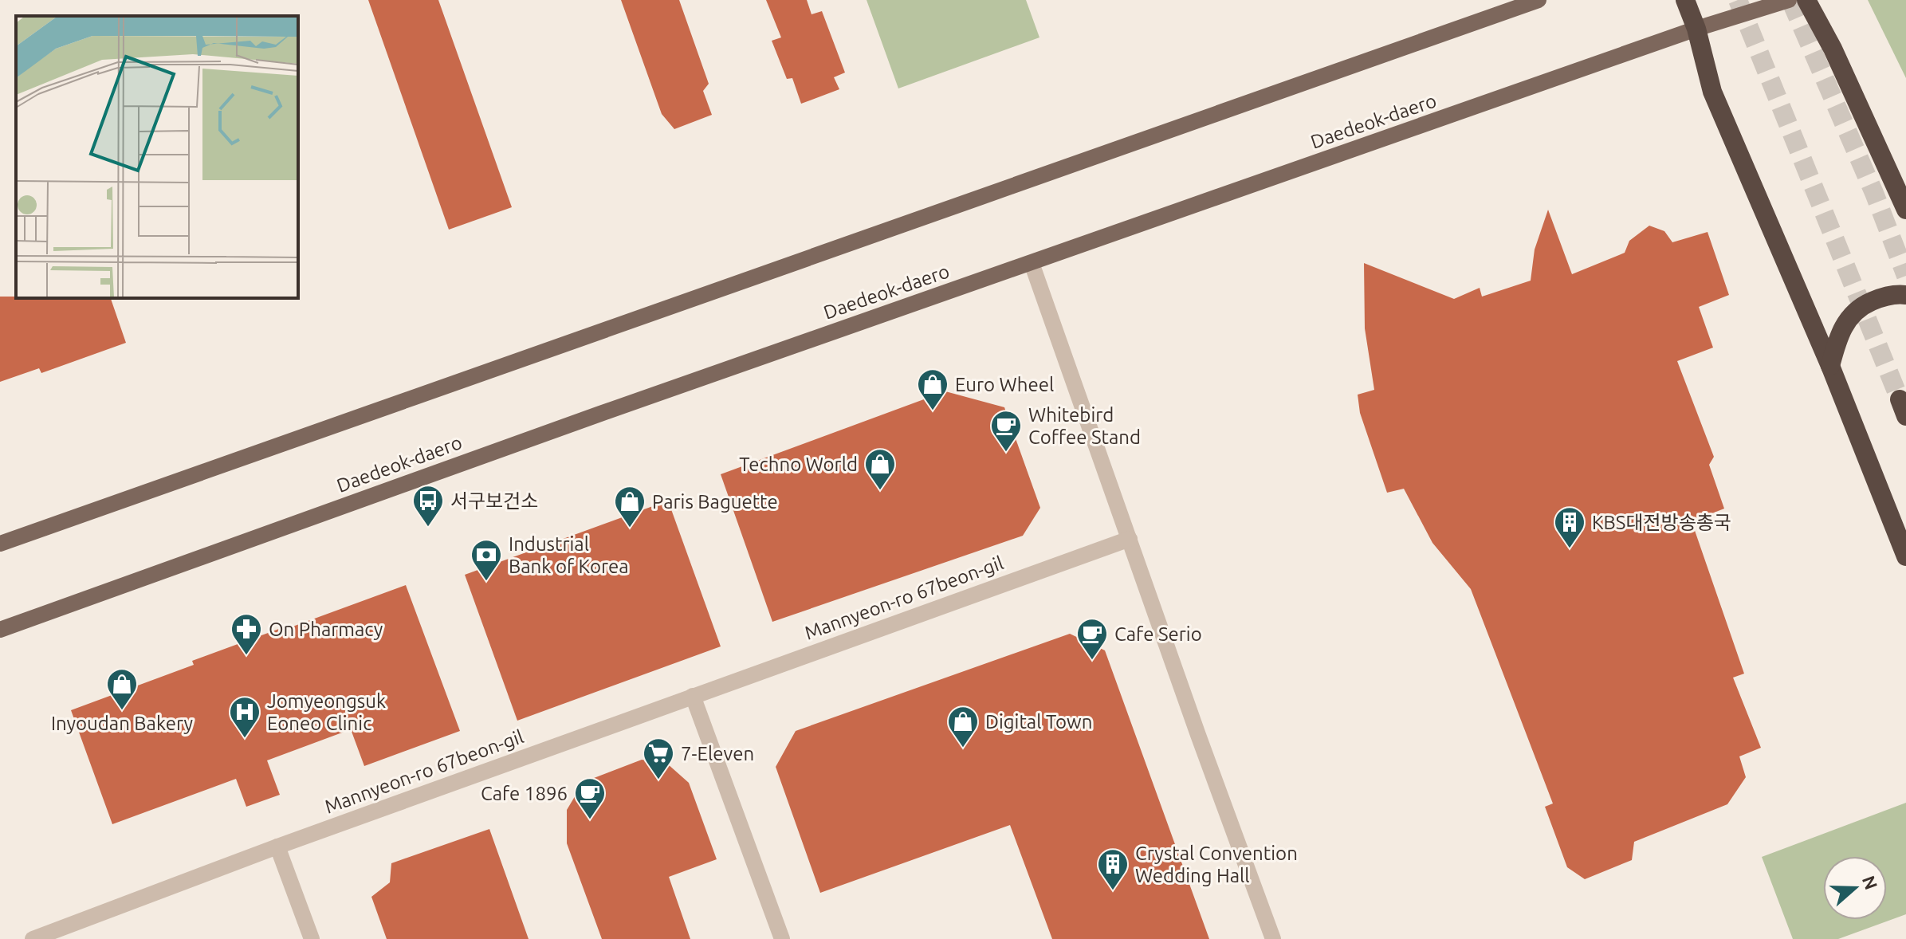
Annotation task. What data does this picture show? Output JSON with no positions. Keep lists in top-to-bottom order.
{
  "streets": {
    "main road": ["Daedeok-daero"],
    "street": ["Mannyeon-ro 67beon-gil"]
  },
  "places": {
    "shop": [
      "Euro Wheel",
      "Techno World",
      "Paris Baguette",
      "Inyoudan Bakery",
      "Digital Town"
    ],
    "cafe": ["Whitebird Coffee Stand", "Cafe Serio", "Cafe 1896"],
    "bus stop": ["서구보건소"],
    "building": ["KBS대전방송총국", "Crystal Convention Wedding Hall"],
    "bank": ["Industrial Bank of Korea"],
    "pharmacy": ["On Pharmacy"],
    "hospital": ["Jomyeongsuk Eoneo Clinic"],
    "supermarket": ["7-Eleven"]
  },
  "north": "right"
}
